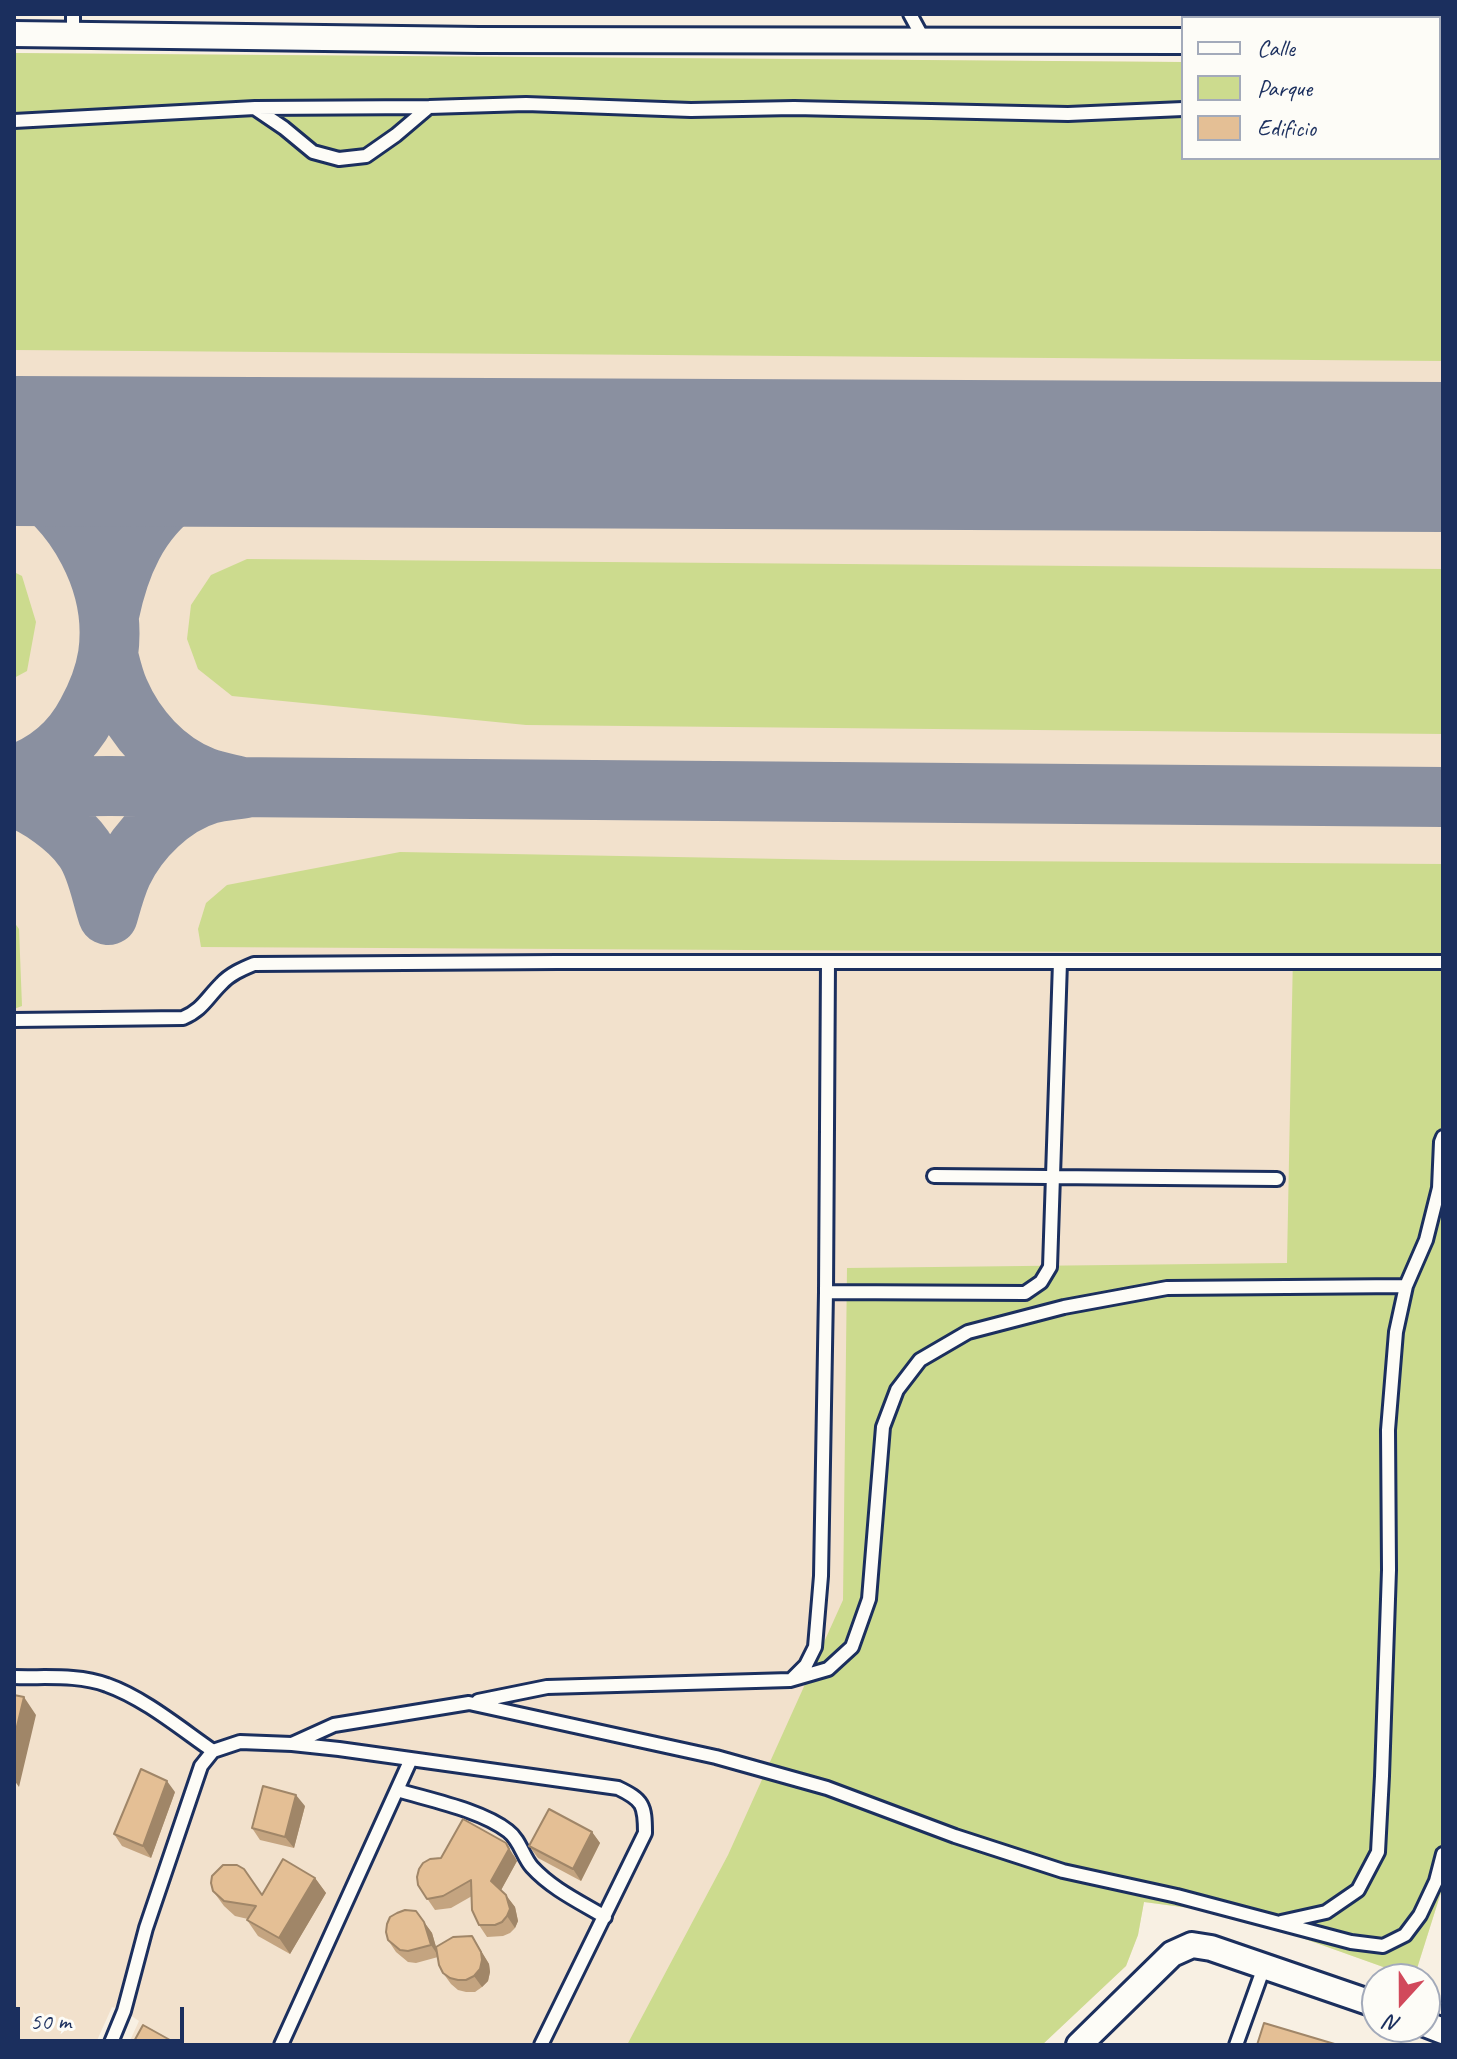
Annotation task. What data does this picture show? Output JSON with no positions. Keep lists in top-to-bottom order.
{
  "legend": ["Calle", "Parque", "Edificio"],
  "scale_bar": "50 m",
  "north": "bottom"
}
